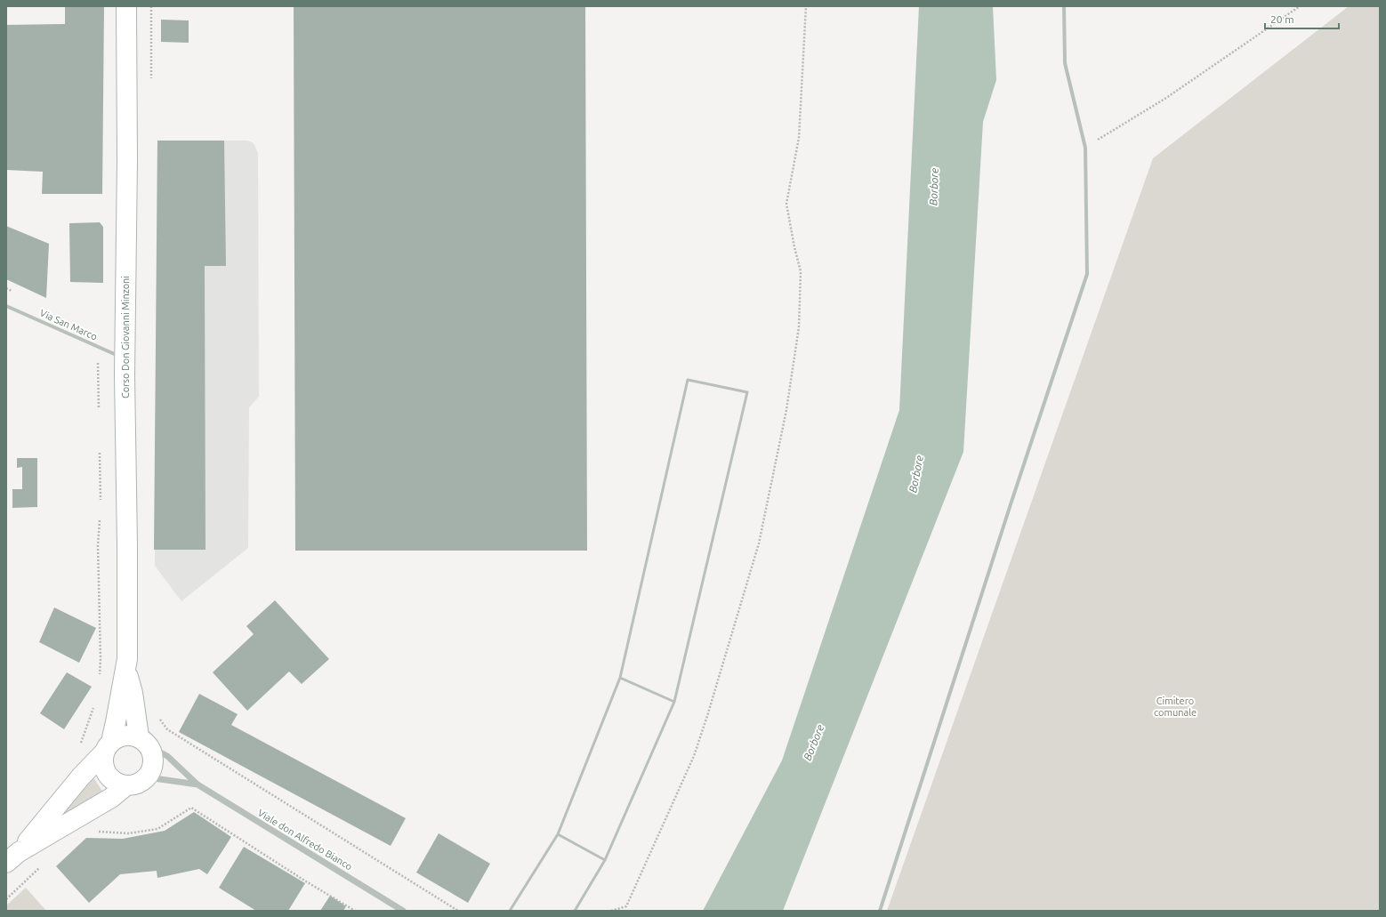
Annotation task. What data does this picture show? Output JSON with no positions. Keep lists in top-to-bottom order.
{
  "streets": {
    "main road": ["Corso Don Giovanni Minzoni"],
    "street": ["Via San Marco", "Viale don Alfredo Bianco"]
  },
  "crossings": [
    ["Via San Marco", "Corso Don Giovanni Minzoni"],
    ["Corso Don Giovanni Minzoni", "Viale don Alfredo Bianco"]
  ],
  "water": ["Borbore"],
  "parks": ["Cimitero comunale"],
  "scale_bar": "20 m"
}
